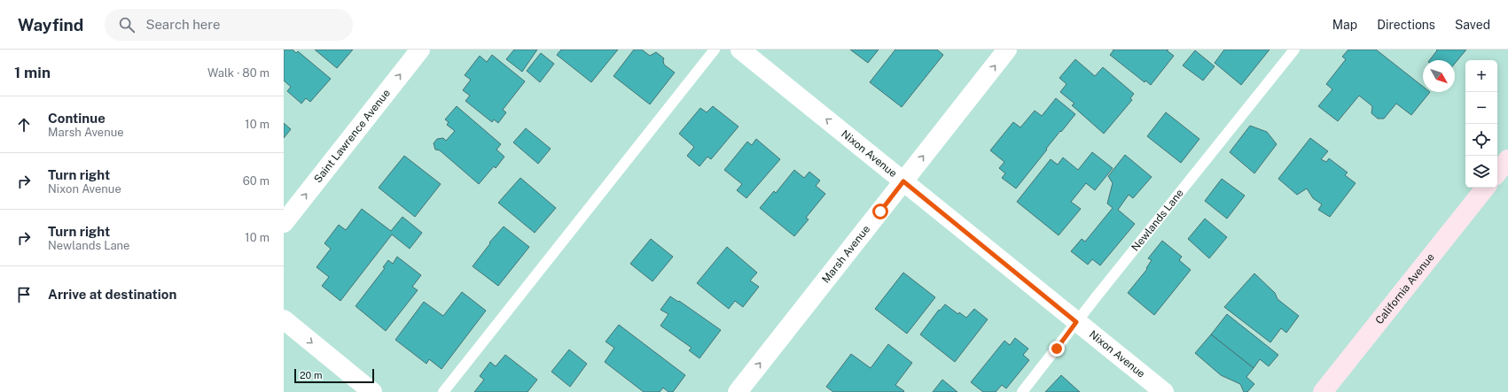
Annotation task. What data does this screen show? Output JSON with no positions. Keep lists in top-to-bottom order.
{
  "streets": {
    "main road": ["California Avenue"],
    "street": ["Saint Lawrence Avenue", "Nixon Avenue", "Marsh Avenue"],
    "lane": ["Newlands Lane"]
  },
  "crossings": [
    ["Nixon Avenue", "Newlands Lane"],
    ["Nixon Avenue", "Marsh Avenue"]
  ],
  "one_way": ["Saint Lawrence Avenue", "Nixon Avenue", "Marsh Avenue"],
  "scale_bar": "20 m",
  "north": "bottom right",
  "page": {
    "header": "Wayfind",
    "search": "Search here",
    "nav": ["Map", "Directions", "Saved"],
    "heading": ["1 min", "Walk · 80 m"],
    "map_buttons": ["+", "−"],
    "list": [
      ["Continue", "Marsh Avenue", "10 m"],
      ["Turn right", "Nixon Avenue", "60 m"],
      ["Turn right", "Newlands Lane", "10 m"],
      "Arrive at destination"
    ],
    "scale": "20 m"
  }
}
